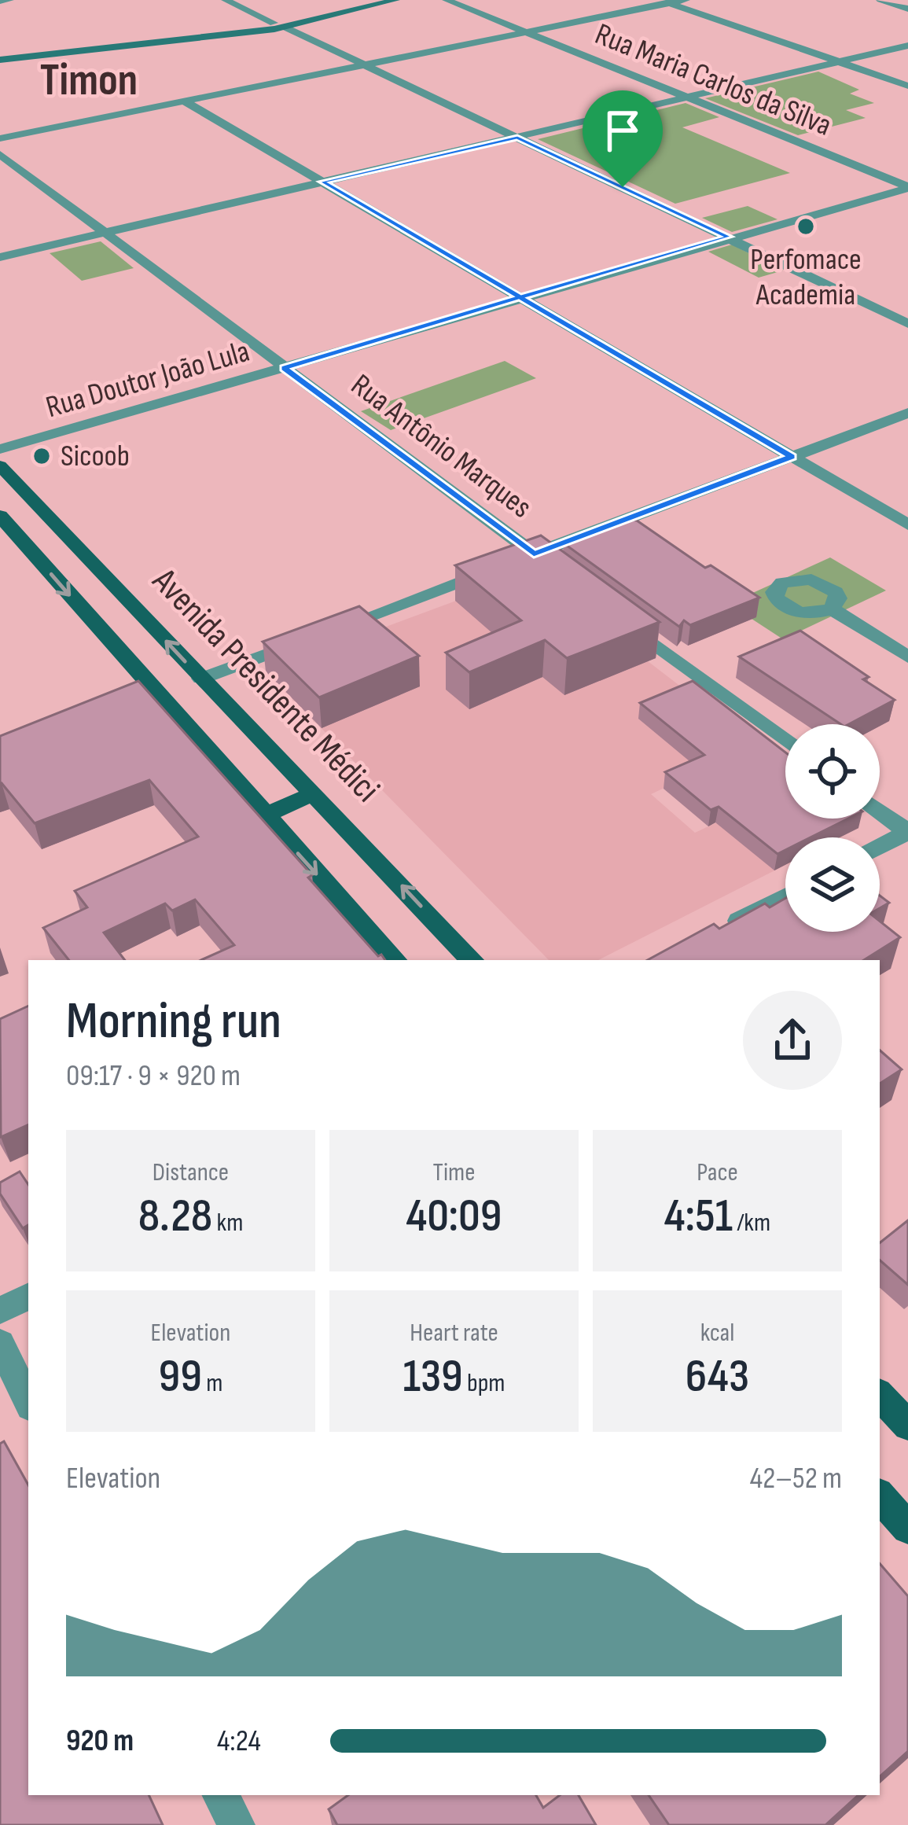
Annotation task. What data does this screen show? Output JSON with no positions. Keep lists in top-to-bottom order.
{
  "streets": {
    "main road": ["Avenida Presidente Médici"],
    "street": ["Rua Maria Carlos da Silva", "Rua Doutor João Lula", "Rua Antônio Marques"]
  },
  "crossings": [
    ["Rua Maria Carlos da Silva", "Rua Doutor João Lula"],
    ["Rua Doutor João Lula", "Rua Antônio Marques"]
  ],
  "districts": ["Timon"],
  "places": ["Perfomace Academia", "Sicoob"],
  "page": {
    "heading": ["Morning run", "09:17 · 9 × 920 m"],
    "stats": [
      ["Distance", "8.28 km"],
      ["Time", "40:09"],
      ["Pace", "4:51 /km"],
      ["Elevation", "99 m"],
      ["Heart rate", "139 bpm"],
      ["kcal", "643"]
    ],
    "chart": ["Elevation", "42–52 m"],
    "list": [
      {
        "name": "920 m",
        "note": "4:24"
      }
    ]
  }
}
